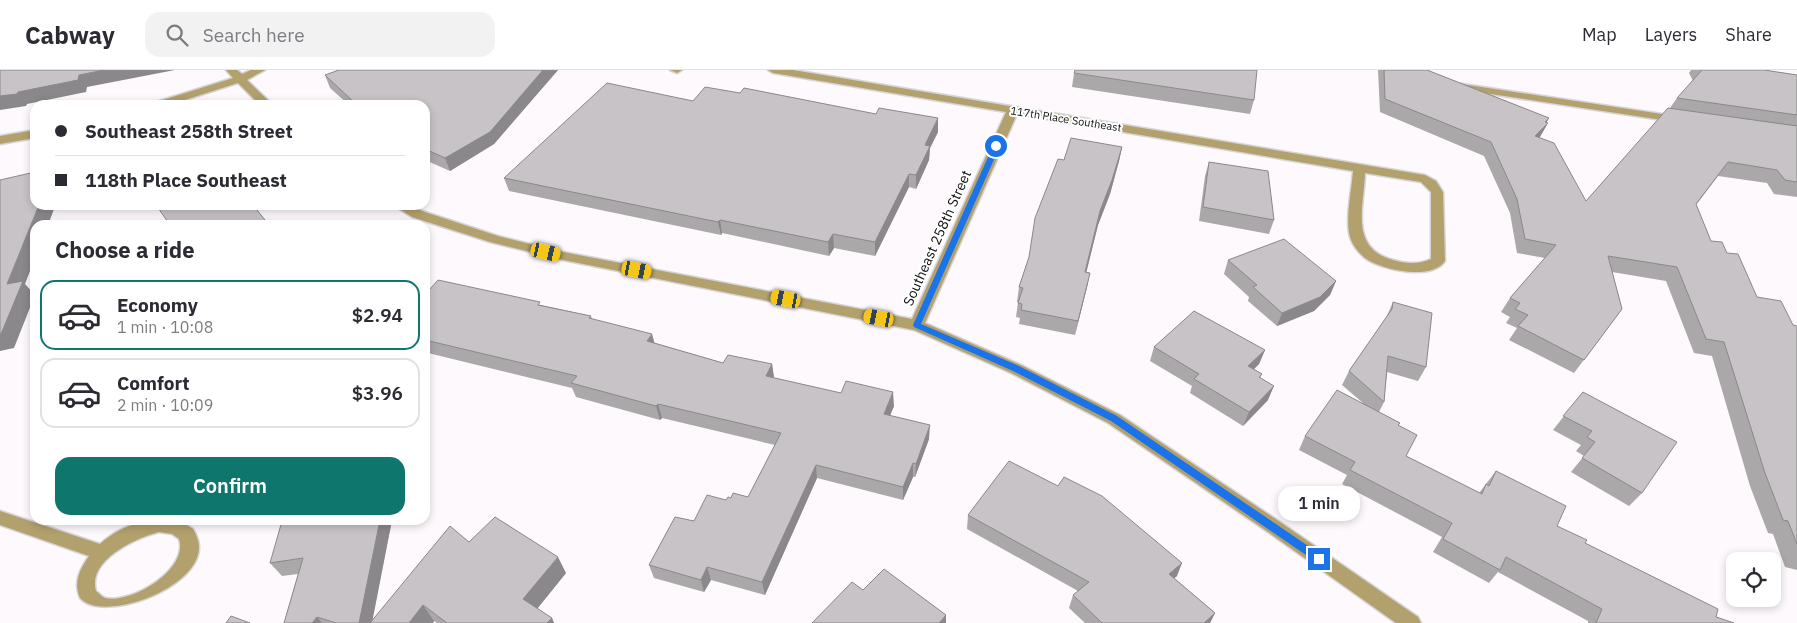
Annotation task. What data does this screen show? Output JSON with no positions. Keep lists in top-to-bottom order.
{
  "streets": {
    "street": ["117th Place Southeast", "Southeast 258th Street"]
  },
  "crossings": [
    ["117th Place Southeast", "Southeast 258th Street"]
  ],
  "page": {
    "header": "Cabway",
    "search": "Search here",
    "nav": ["Map", "Layers", "Share"],
    "banner": ["Southeast 258th Street", "118th Place Southeast"],
    "heading": "Choose a ride",
    "list": [
      {
        "name": "Economy",
        "note": "1 min · 10:08",
        "value": "$2.94"
      },
      {
        "name": "Comfort",
        "note": "2 min · 10:09",
        "value": "$3.96"
      }
    ],
    "buttons": "Confirm",
    "bubble": "1 min"
  }
}
